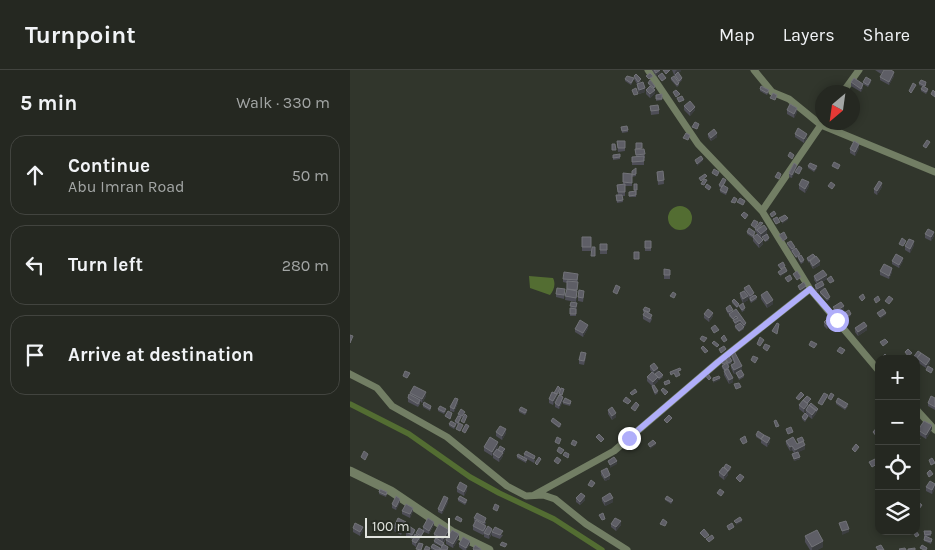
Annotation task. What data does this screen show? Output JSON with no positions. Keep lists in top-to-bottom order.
{
  "scale_bar": "100 m",
  "north": "bottom left",
  "page": {
    "header": "Turnpoint",
    "nav": ["Map", "Layers", "Share"],
    "heading": ["5 min", "Walk · 330 m"],
    "list": [
      ["Continue", "Abu Imran Road", "50 m"],
      ["Turn left", "280 m"],
      "Arrive at destination"
    ],
    "map_buttons": ["+", "−"],
    "scale": "100 m"
  }
}
